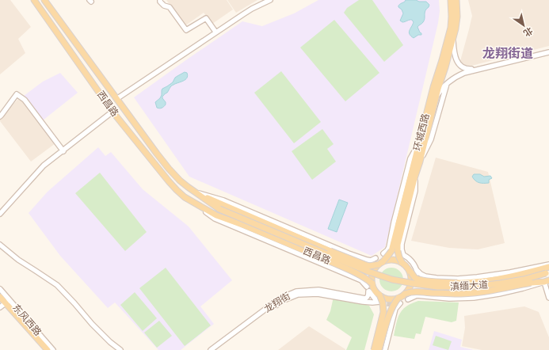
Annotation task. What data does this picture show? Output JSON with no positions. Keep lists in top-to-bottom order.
{
  "streets": {
    "main road": [
      "西昌路",
      "环城西路",
      "滇缅大道",
      "东风西路"
    ],
    "street": ["龙翔街"]
  },
  "crossings": [
    ["西昌路", "环城西路"],
    ["西昌路", "滇缅大道"],
    ["环城西路", "滇缅大道"]
  ],
  "districts": ["龙翔街道"],
  "north": "bottom right"
}
